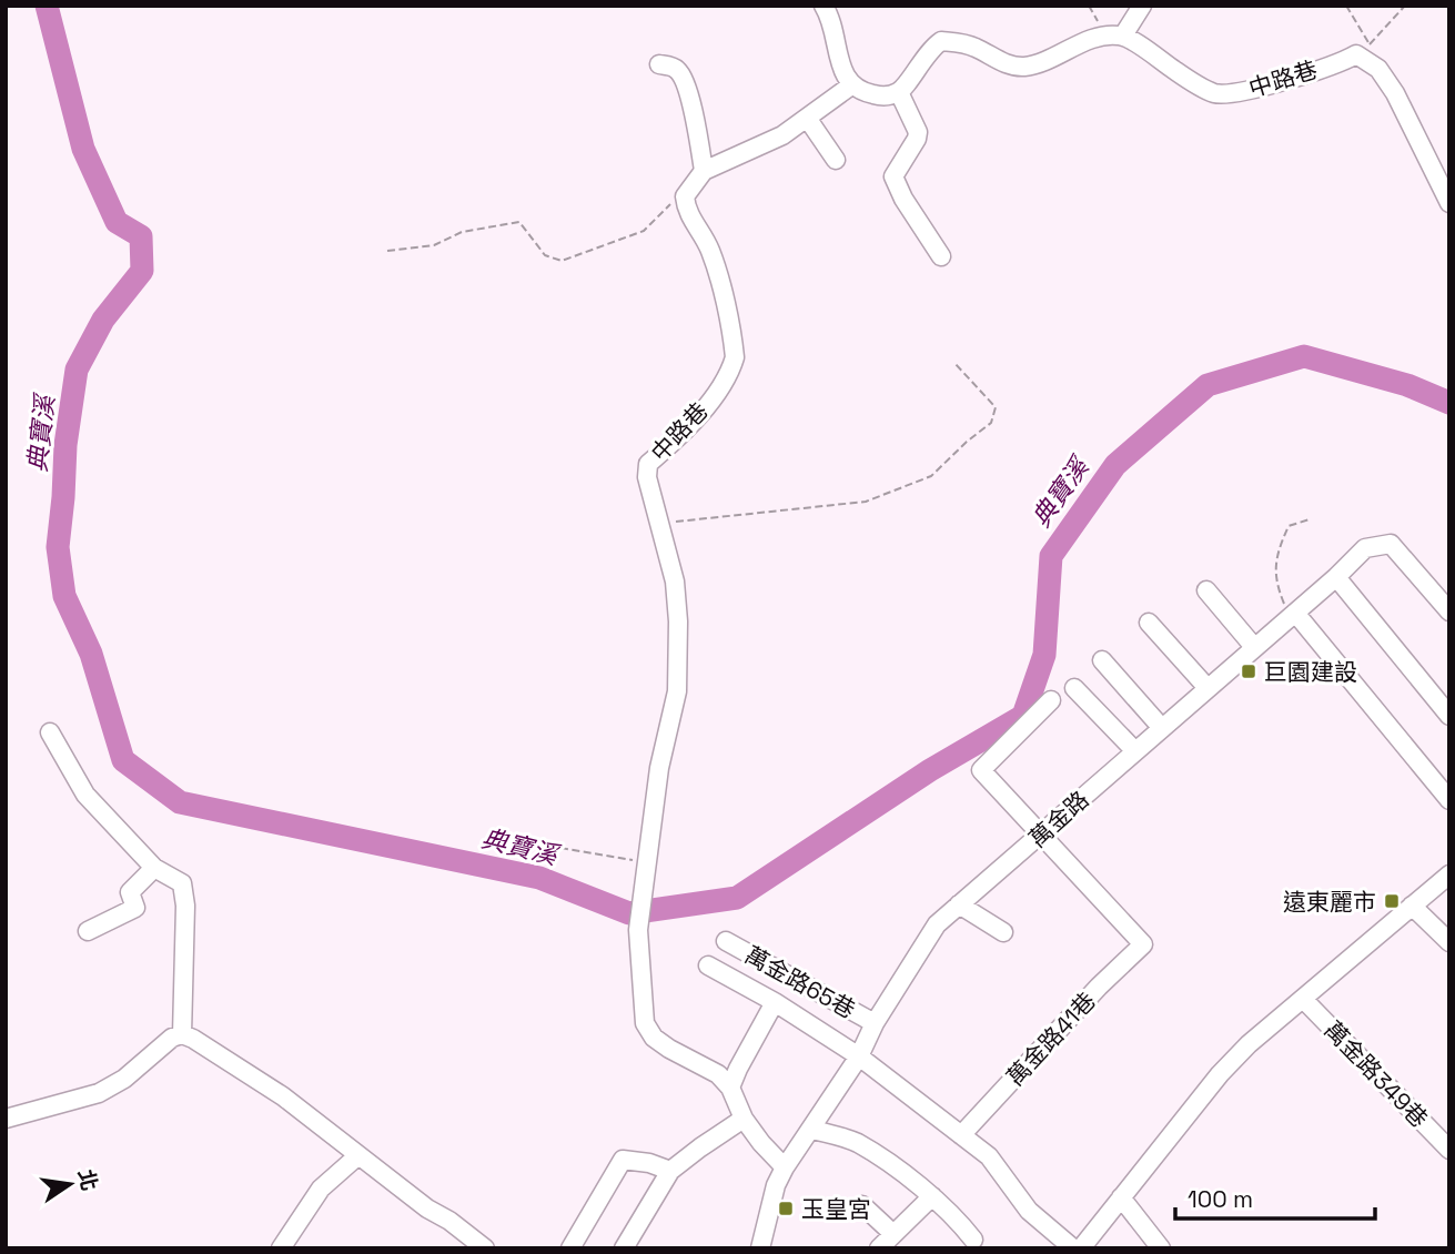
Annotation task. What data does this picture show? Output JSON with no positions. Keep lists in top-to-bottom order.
{
  "streets": {
    "street": [
      "中路巷",
      "萬金路",
      "萬金路65巷",
      "萬金路41巷",
      "萬金路349巷"
    ]
  },
  "crossings": [
    ["萬金路", "萬金路65巷"],
    ["萬金路", "萬金路41巷"]
  ],
  "water": ["典寶溪"],
  "places": {
    "transit": ["巨園建設", "遠東麗市", "玉皇宮"]
  },
  "scale_bar": "100 m",
  "north": "right"
}
